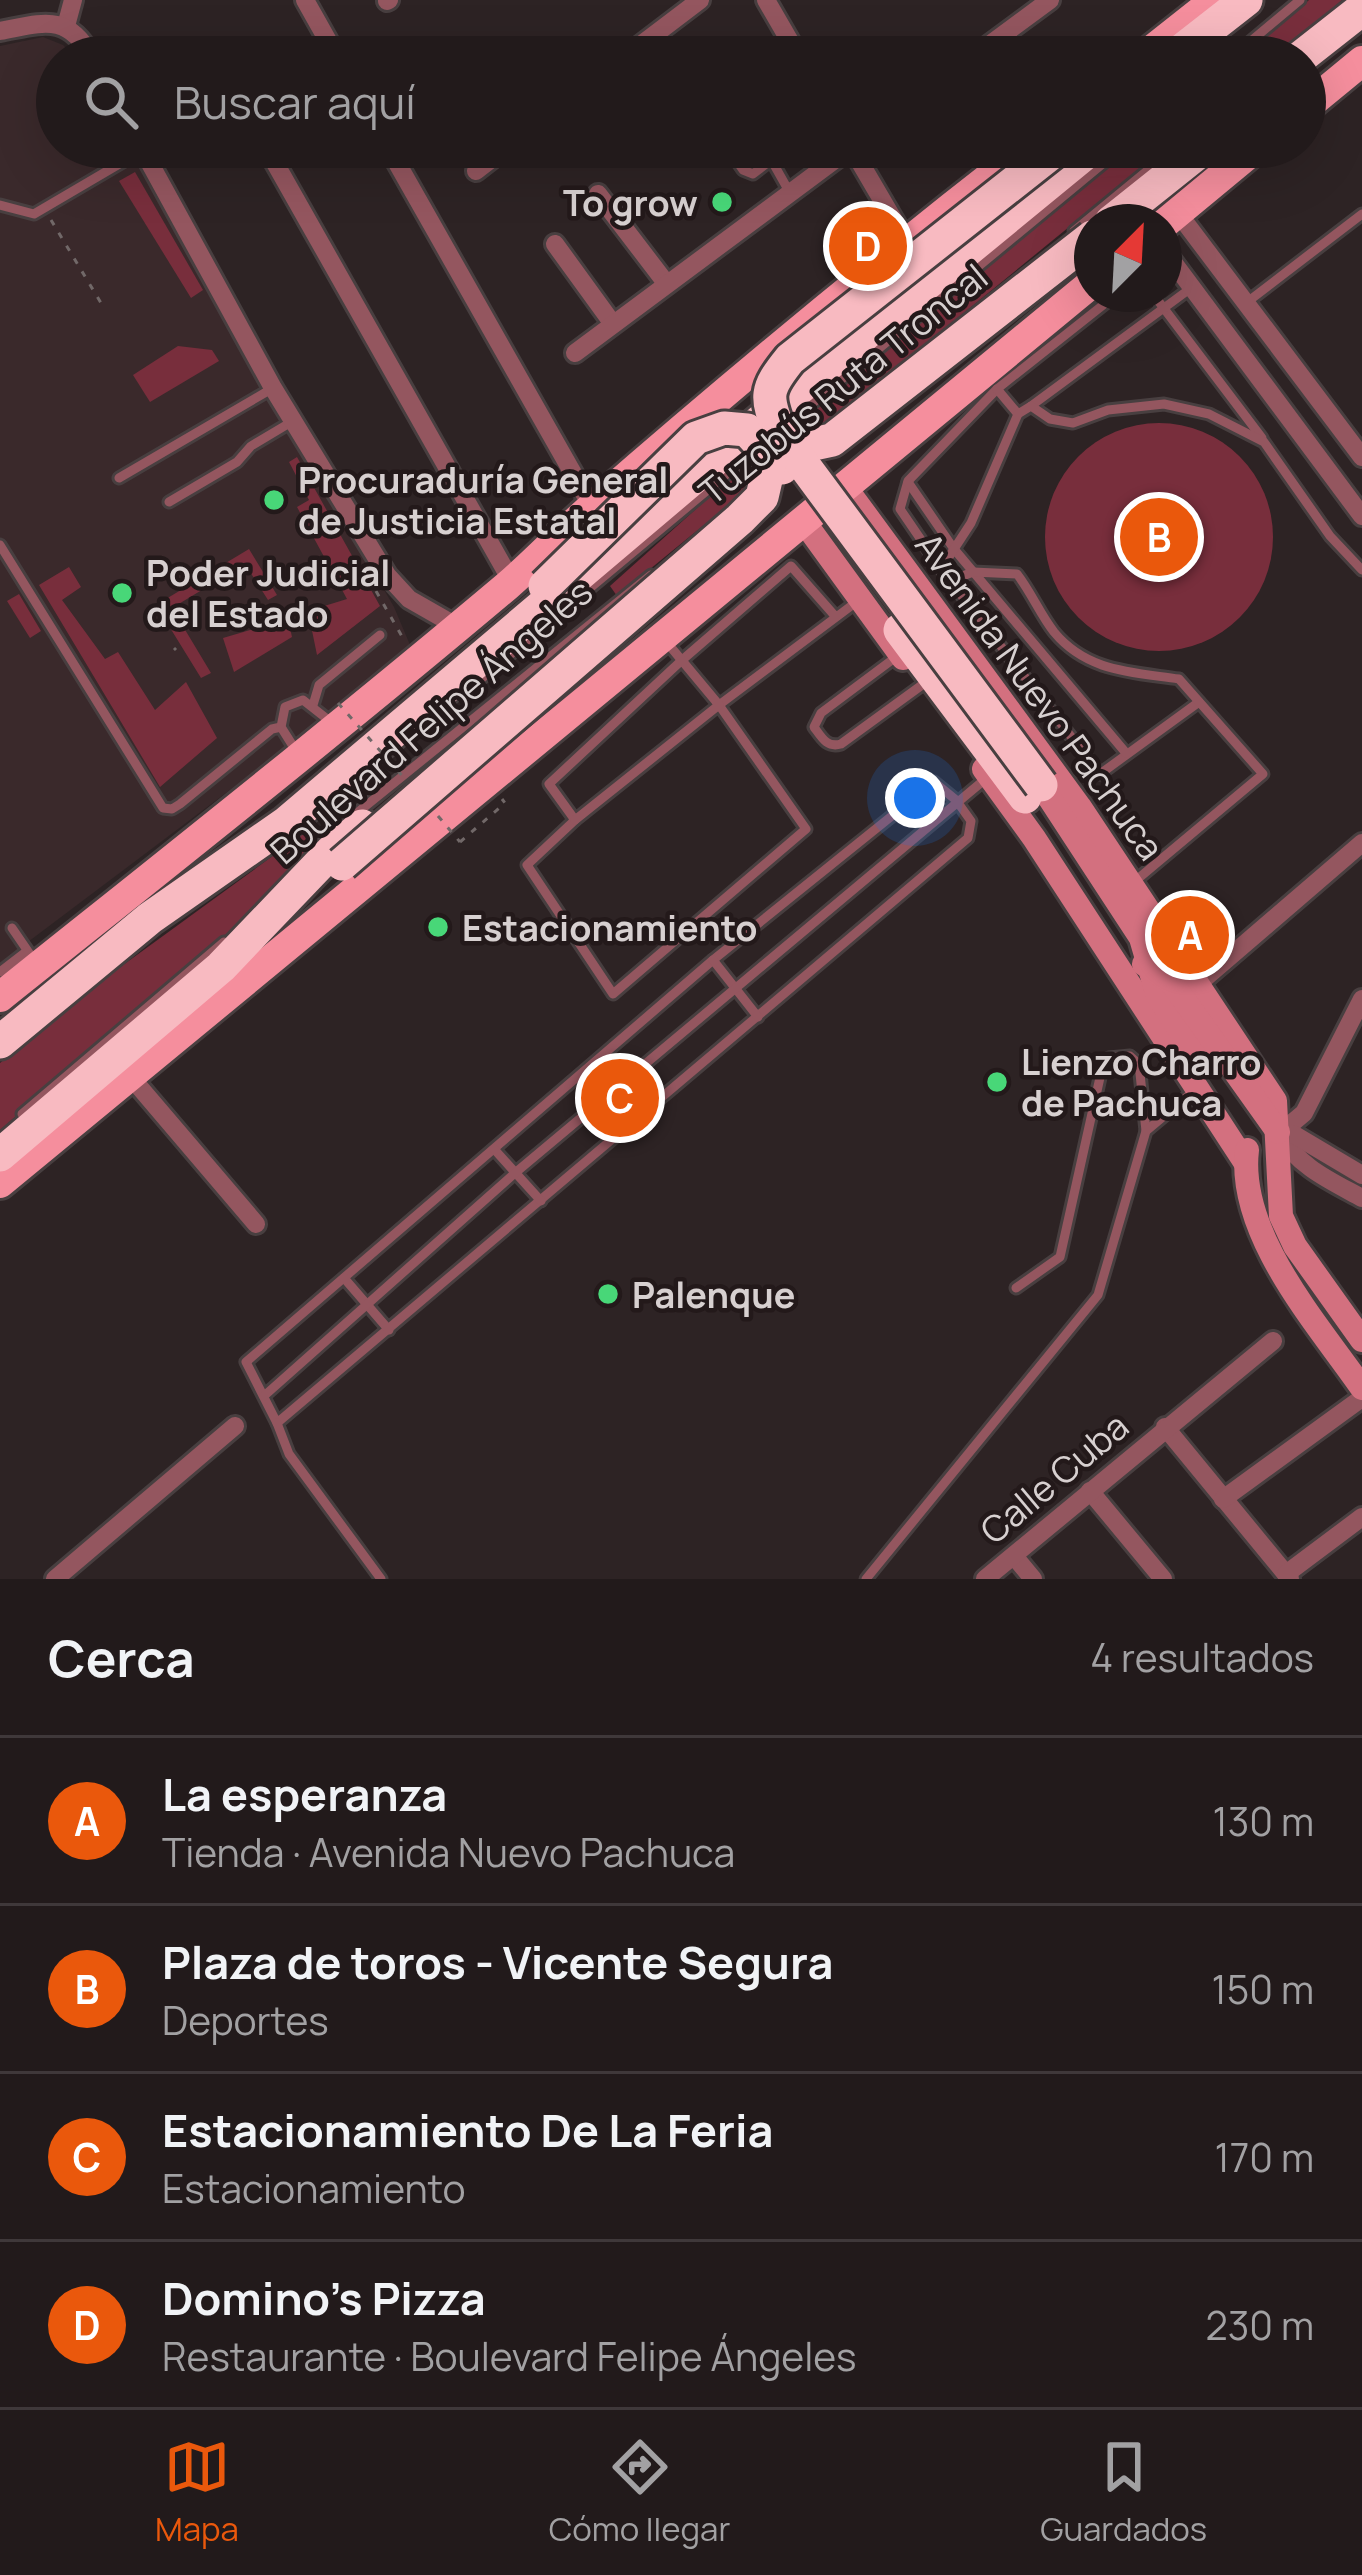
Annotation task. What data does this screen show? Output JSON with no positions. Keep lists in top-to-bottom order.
{
  "streets": {
    "highway": ["Boulevard Felipe Ángeles"],
    "main road": ["Avenida Nuevo Pachuca"],
    "street": ["Calle Cuba"],
    "lane": ["Tuzobús Ruta Troncal"]
  },
  "places": [
    "To grow",
    "Procuraduría General de Justicia Estatal",
    "Poder Judicial del Estado",
    "Estacionamiento",
    "Lienzo Charro de Pachuca",
    "Palenque"
  ],
  "north": "top right",
  "page": {
    "search": "Buscar aquí",
    "pins": [
      "D",
      "B",
      "A",
      "C"
    ],
    "heading": ["Cerca", "4 resultados"],
    "list": [
      {
        "mark": "A",
        "name": "La esperanza",
        "note": "Tienda · Avenida Nuevo Pachuca",
        "value": "130 m"
      },
      {
        "mark": "B",
        "name": "Plaza de toros - Vicente Segura",
        "note": "Deportes",
        "value": "150 m"
      },
      {
        "mark": "C",
        "name": "Estacionamiento De La Feria",
        "note": "Estacionamiento",
        "value": "170 m"
      },
      {
        "mark": "D",
        "name": "Domino's Pizza",
        "note": "Restaurante · Boulevard Felipe Ángeles",
        "value": "230 m"
      }
    ],
    "nav": ["Mapa", "Cómo llegar", "Guardados"]
  }
}
